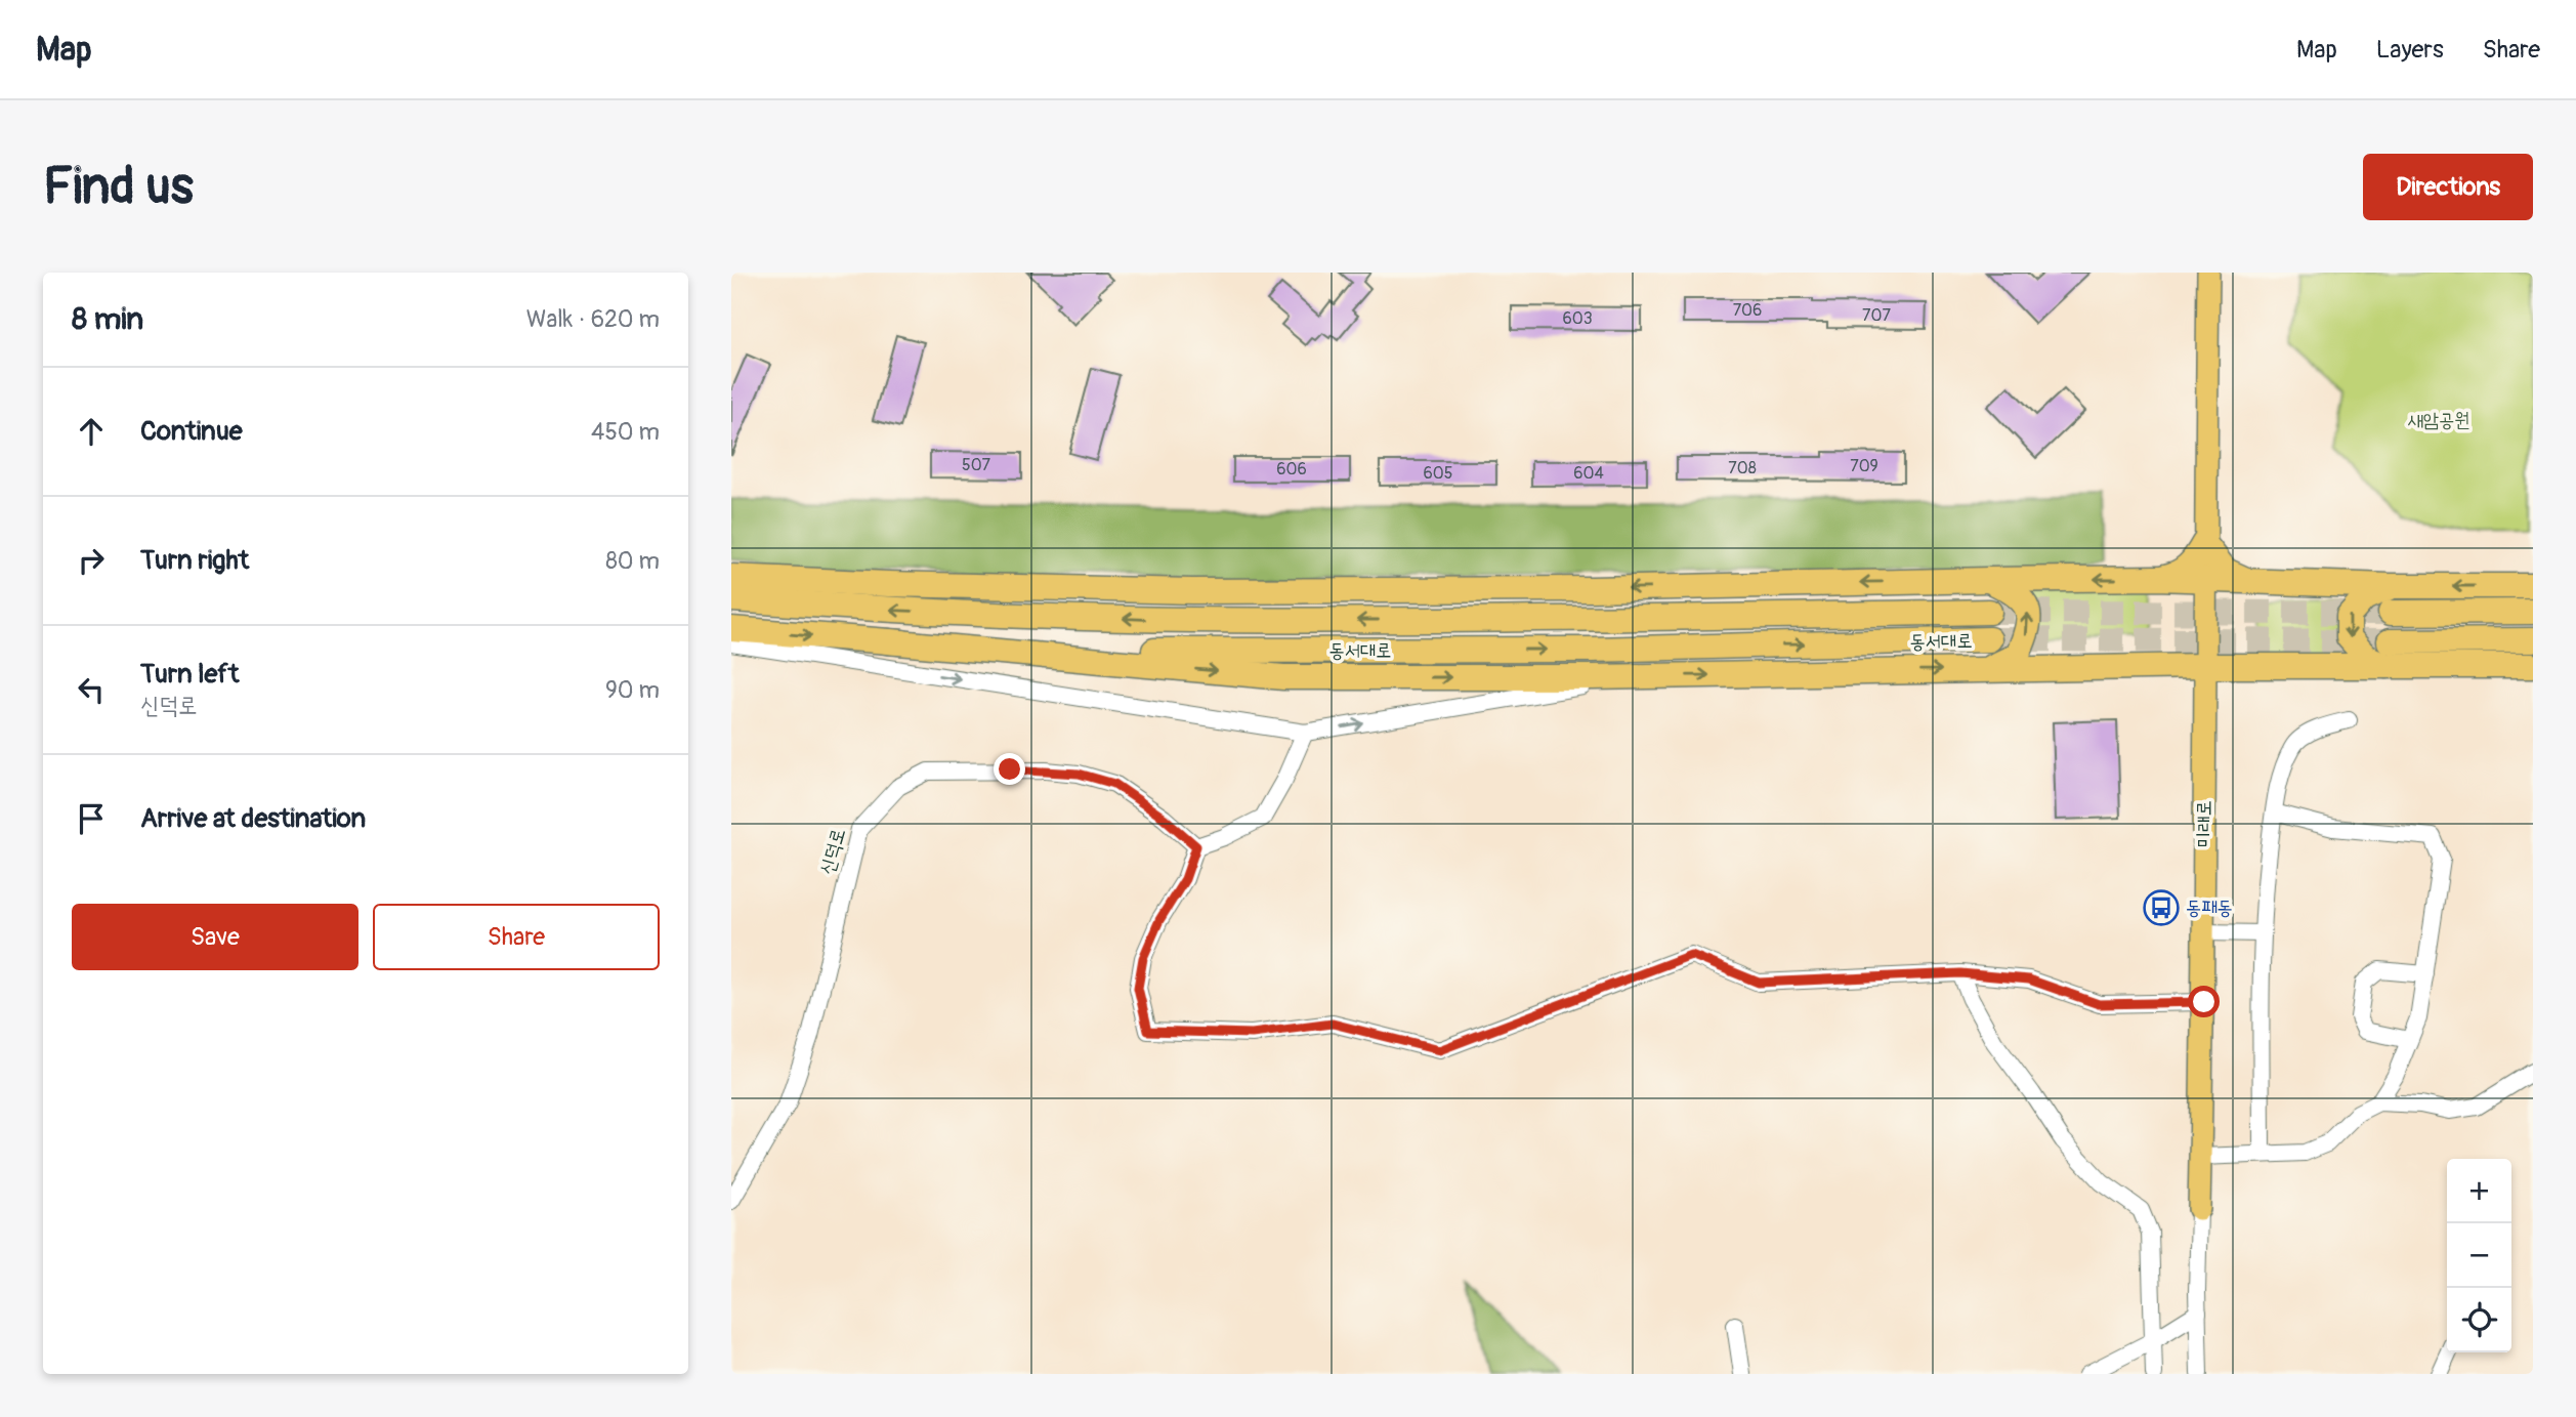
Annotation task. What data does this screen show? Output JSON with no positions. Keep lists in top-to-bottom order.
{
  "streets": {
    "highway": ["동서대로"],
    "main road": ["미래로"],
    "street": ["신덕로"]
  },
  "parks": ["새암공원"],
  "places": {
    "bus stop": ["동패동"]
  },
  "house_numbers": [
    "706",
    "707",
    "603",
    "507",
    "709",
    "708",
    "606",
    "605",
    "604"
  ],
  "page": {
    "header": "Map",
    "nav": ["Map", "Layers", "Share"],
    "buttons": [
      "Directions",
      ["Save", "Share"]
    ],
    "title": "Find us",
    "heading": ["8 min", "Walk · 620 m"],
    "list": [
      ["Continue", "450 m"],
      ["Turn right", "80 m"],
      ["Turn left", "신덕로", "90 m"],
      "Arrive at destination"
    ],
    "map_buttons": ["+", "−"]
  }
}
